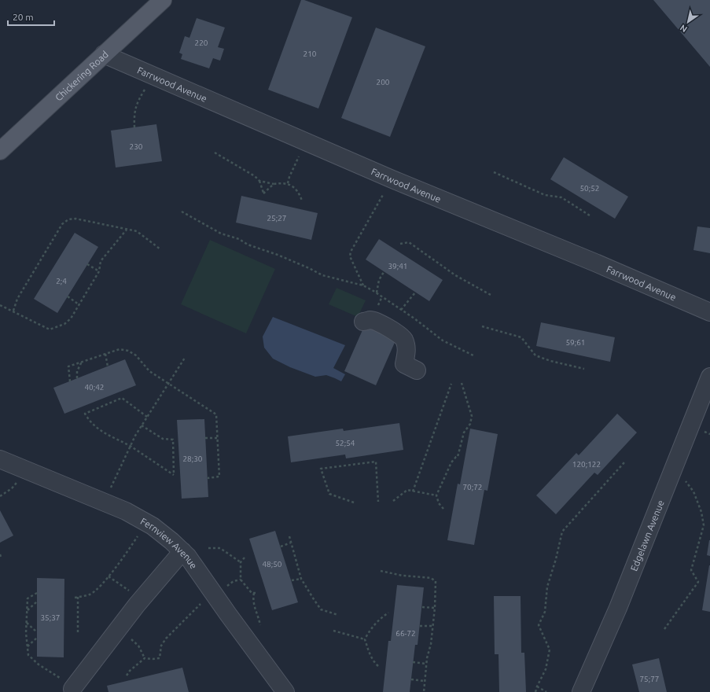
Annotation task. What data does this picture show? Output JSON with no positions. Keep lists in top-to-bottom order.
{
  "streets": {
    "main road": ["Chickering Road"],
    "street": ["Farrwood Avenue", "Edgelawn Avenue", "Fernview Avenue"]
  },
  "crossings": [
    ["Chickering Road", "Farrwood Avenue"]
  ],
  "house_numbers": [
    "220",
    "210",
    "200",
    "230",
    "50;52",
    "25;27",
    "39;41",
    "2;4",
    "59;61",
    "40;42",
    "52;54",
    "28;30",
    "120;122",
    "70;72",
    "48;50",
    "35;37",
    "66-72",
    "75;77"
  ],
  "scale_bar": "20 m",
  "north": "bottom left"
}
